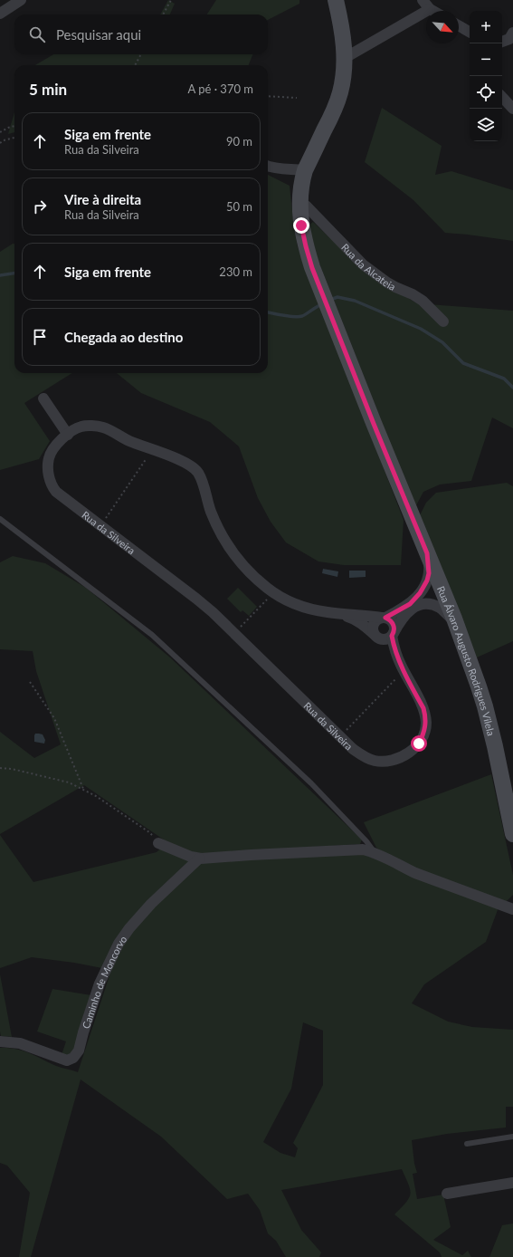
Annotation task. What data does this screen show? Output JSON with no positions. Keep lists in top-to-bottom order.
{
  "streets": {
    "main road": ["Rua Álvaro Augusto Rodrigues Vilela"],
    "street": ["Rua da Alcateia", "Rua da Silveira", "Caminho de Moncorvo"]
  },
  "crossings": [
    ["Rua da Alcateia", "Rua Álvaro Augusto Rodrigues Vilela"]
  ],
  "north": "bottom right",
  "page": {
    "map_buttons": ["+", "−"],
    "search": "Pesquisar aqui",
    "heading": ["5 min", "A pé · 370 m"],
    "list": [
      ["Siga em frente", "Rua da Silveira", "90 m"],
      ["Vire à direita", "Rua da Silveira", "50 m"],
      ["Siga em frente", "230 m"],
      "Chegada ao destino"
    ]
  }
}
